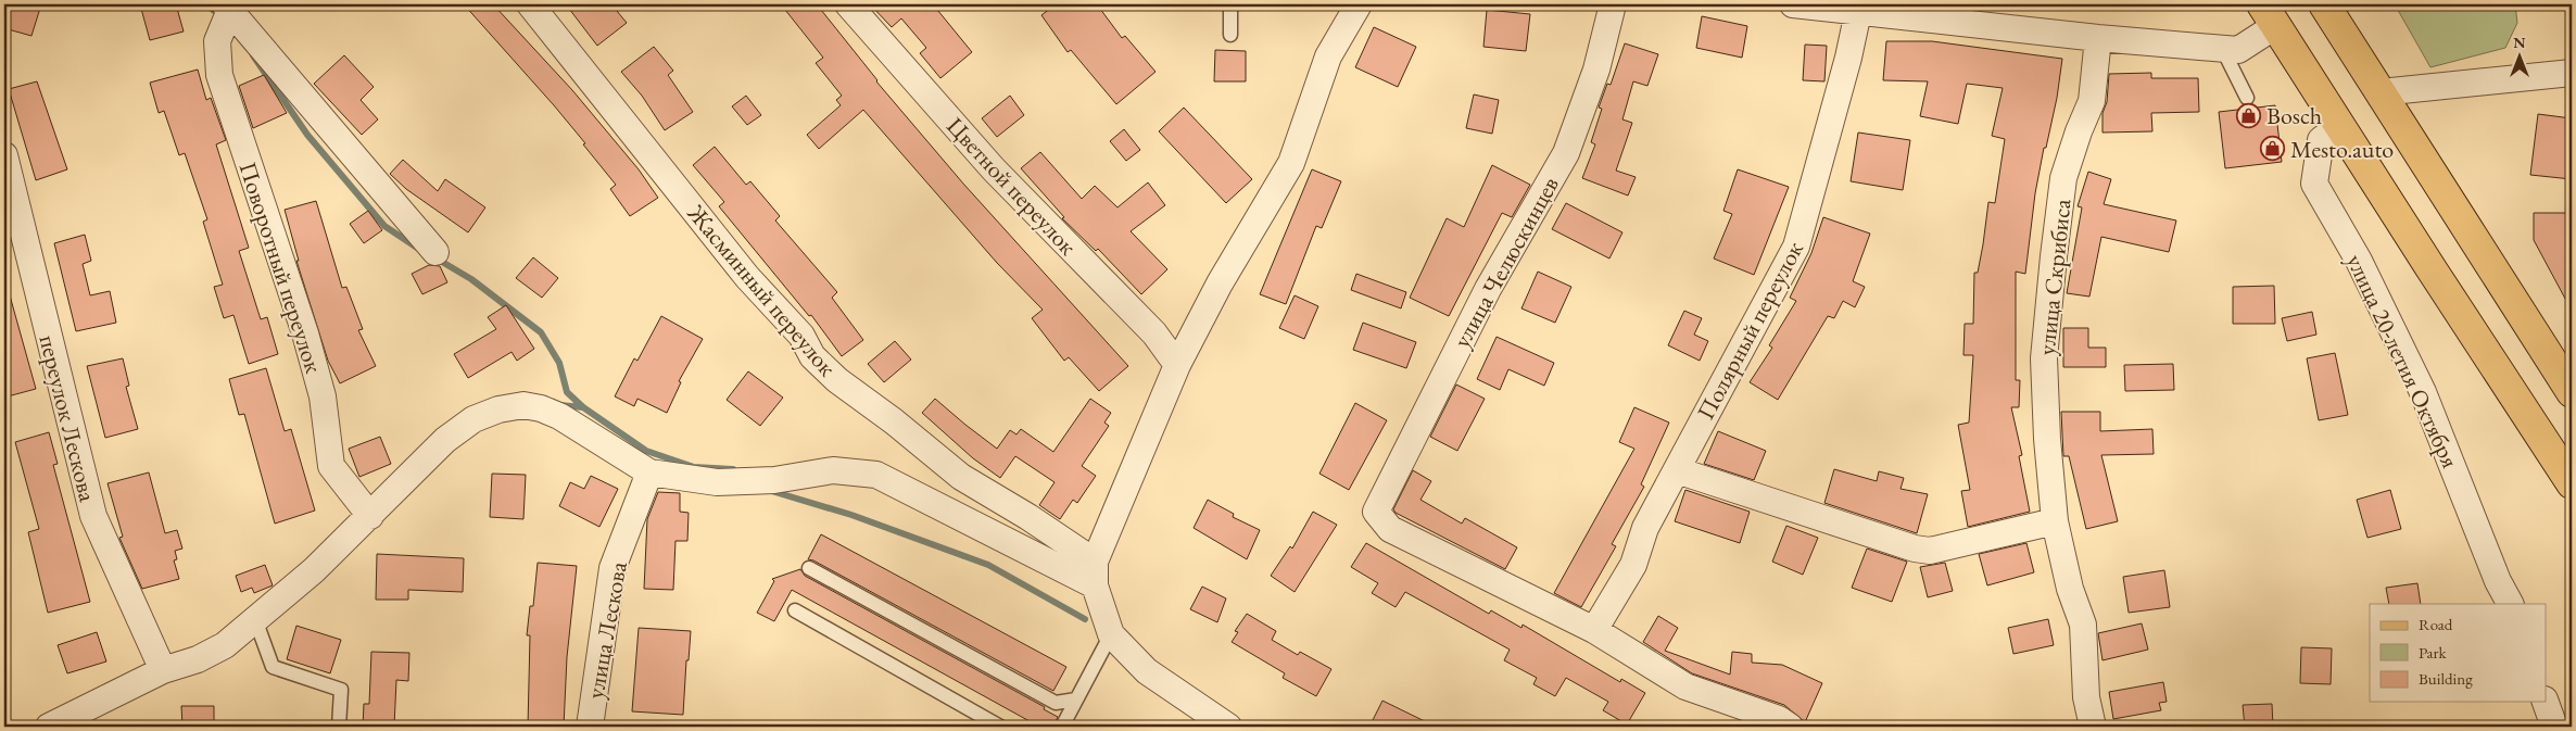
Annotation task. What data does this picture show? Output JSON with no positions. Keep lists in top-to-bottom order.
{
  "streets": {
    "street": [
      "Цветной переулок",
      "улица Челюскинцев",
      "Поворотный переулок",
      "улица Скрибиса",
      "Жасминный переулок",
      "Полярный переулок",
      "улица 20-летия Октября",
      "переулок Лескова",
      "улица Лескова"
    ]
  },
  "crossings": [
    ["улица Челюскинцев", "Полярный переулок"]
  ],
  "places": {
    "shop": ["Bosch", "Mesto.auto"]
  },
  "legend": ["Road", "Park", "Building"],
  "north": "top"
}
